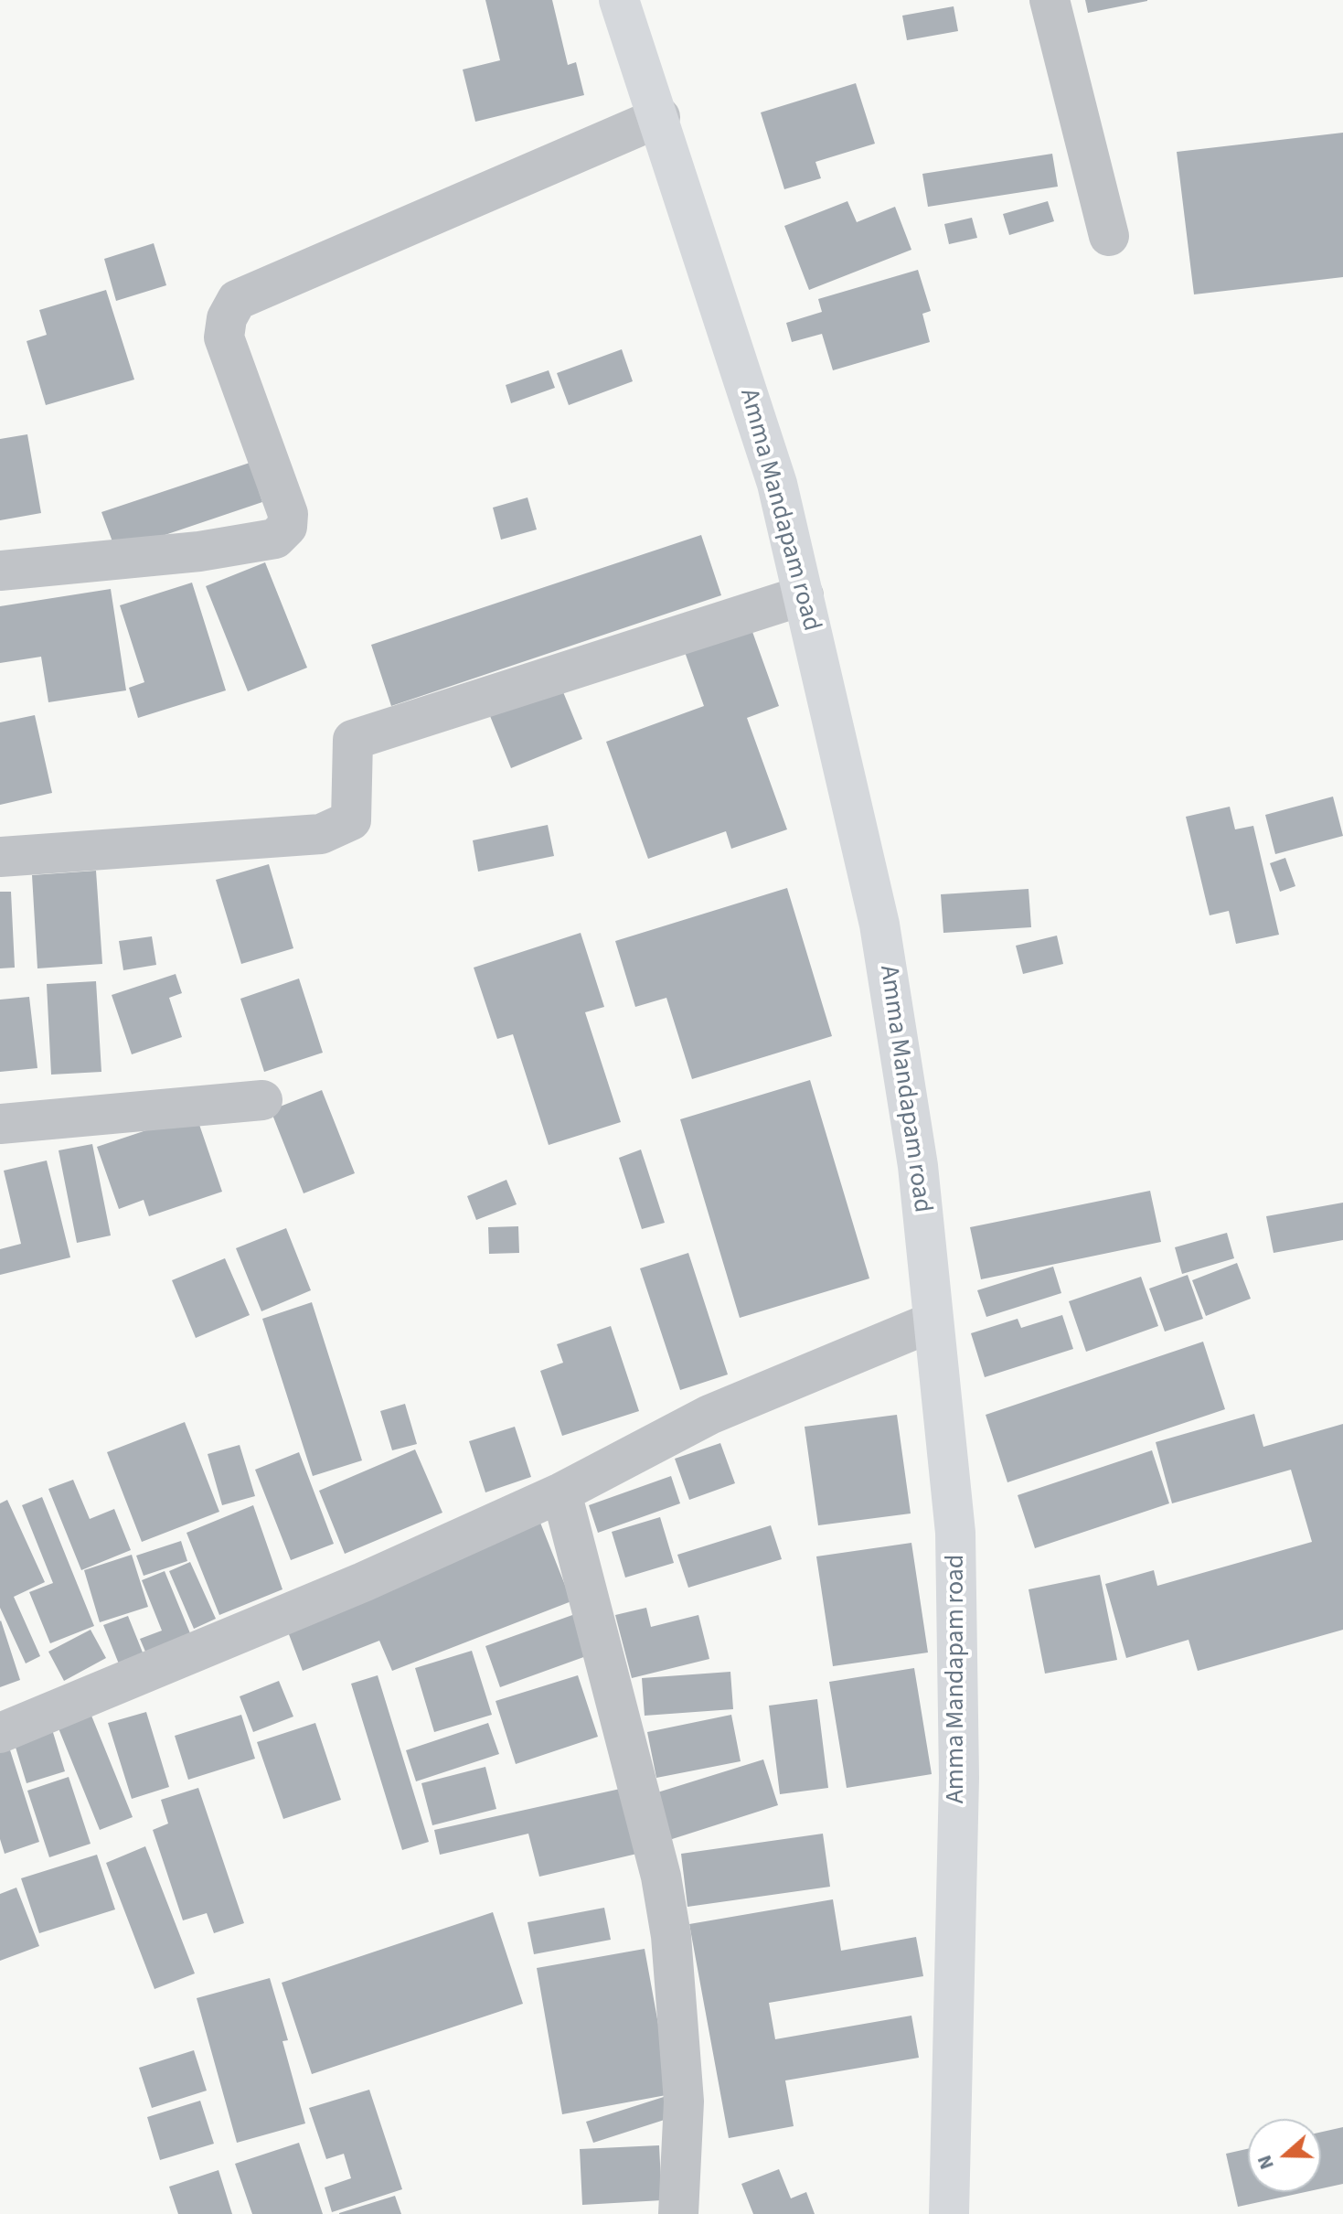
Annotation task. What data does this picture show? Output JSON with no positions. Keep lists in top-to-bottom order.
{
  "streets": {
    "main road": ["Amma Mandapam road"]
  },
  "north": "left"
}
